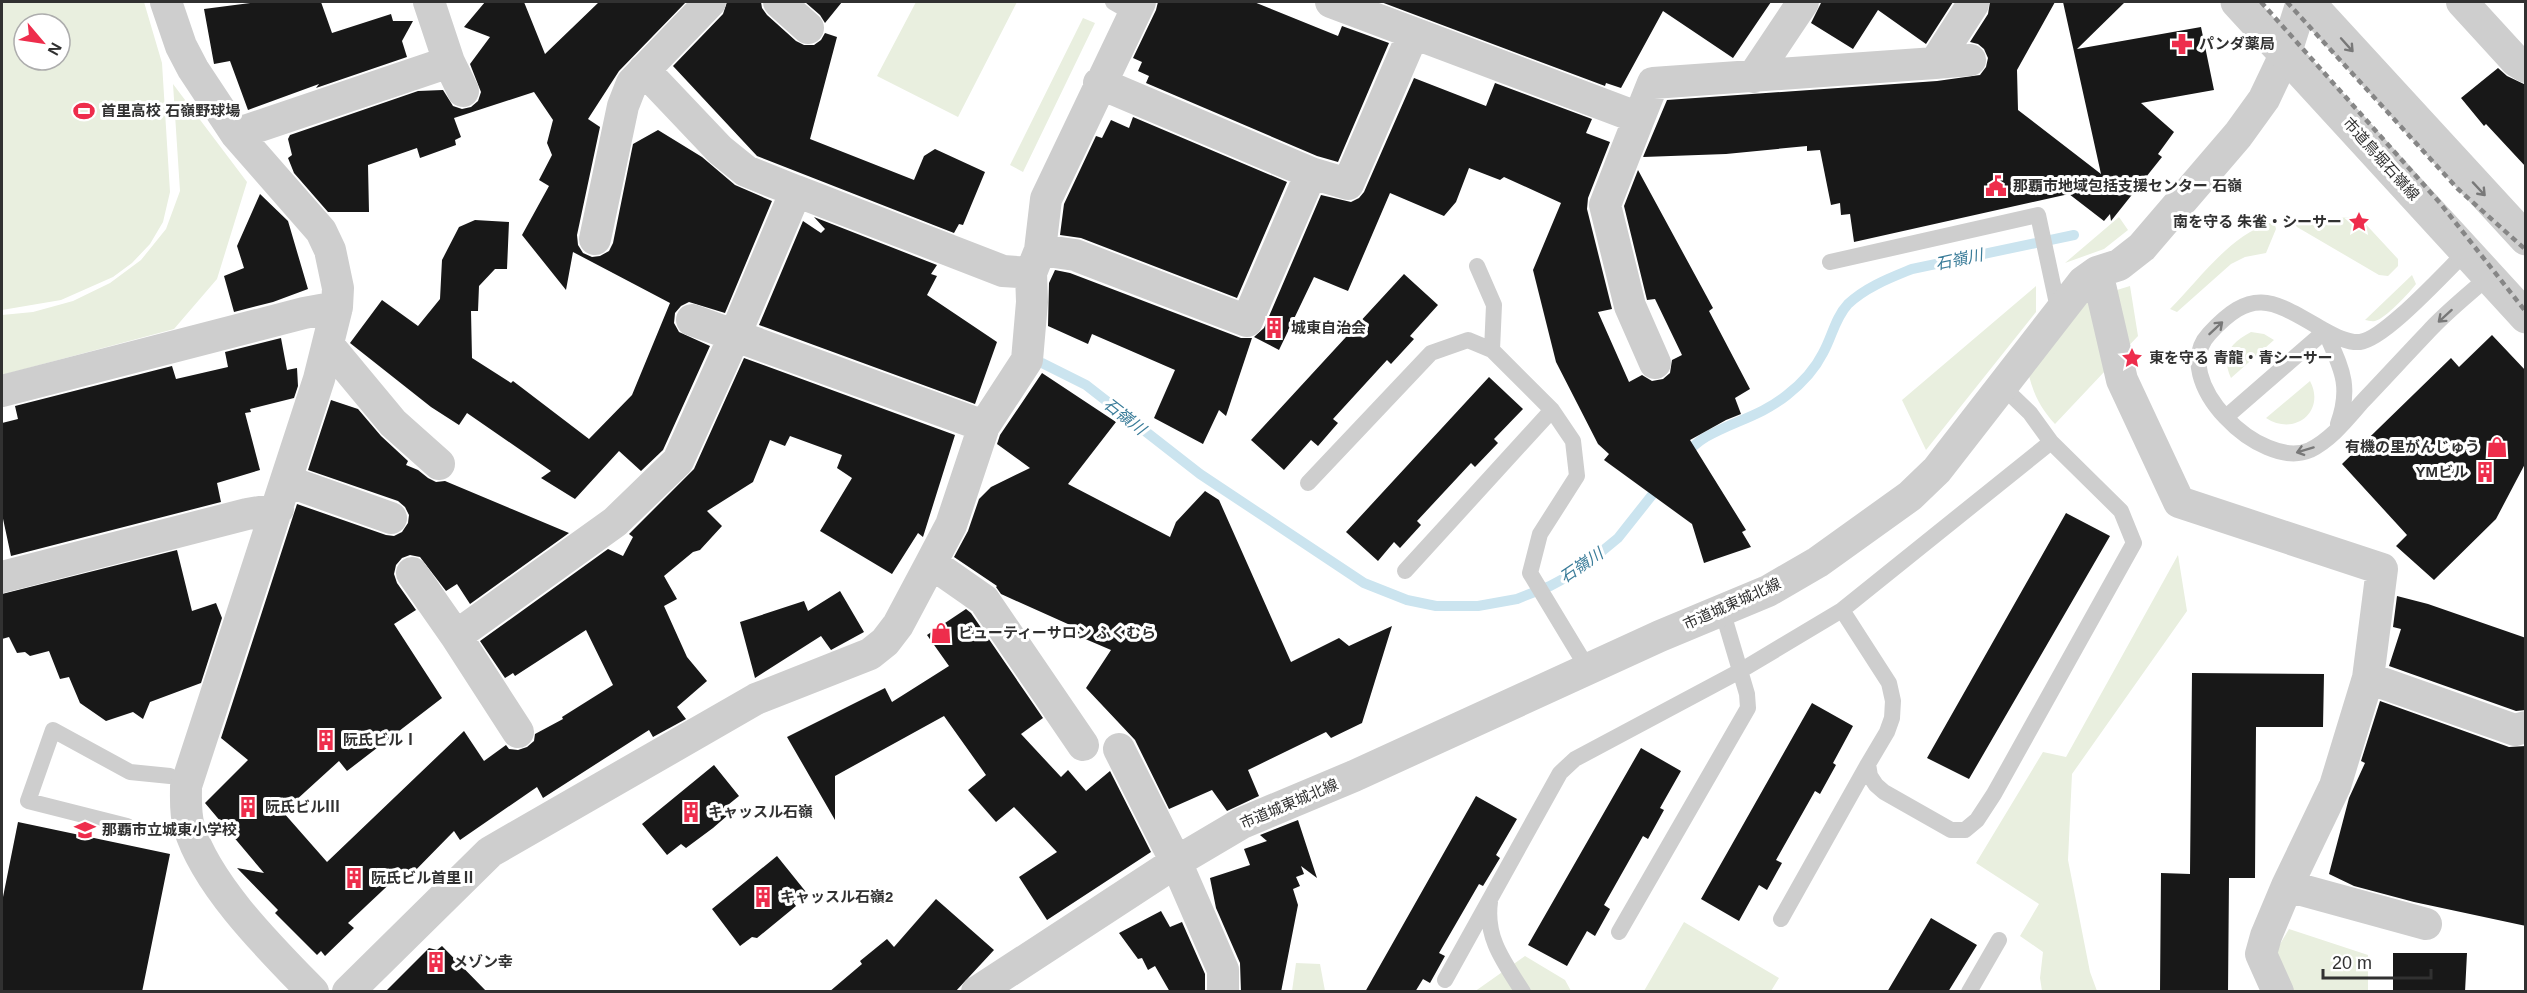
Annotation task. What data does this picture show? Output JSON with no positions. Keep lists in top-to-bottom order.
{
  "streets": {
    "street": ["市道鳥堀石嶺線", "市道城東城北線"]
  },
  "crossings": [
    ["市道鳥堀石嶺線", "市道城東城北線"]
  ],
  "water": ["石嶺川"],
  "places": {
    "pharmacy": ["パンダ薬局"],
    "sports": ["首里高校 石嶺野球場"],
    "public building": ["那覇市地域包括支援センター 石嶺"],
    "place": ["南を守る 朱雀・シーサー", "東を守る 青龍・青シーサー"],
    "building": [
      "城東自治会",
      "YMビル",
      "阮氏ビルⅠ",
      "阮氏ビルⅢ",
      "キャッスル石嶺",
      "阮氏ビル首里Ⅱ",
      "キャッスル石嶺2",
      "メゾン幸"
    ],
    "shop": ["有機の里がんじゅう", "ビューティーサロン ふくむら"],
    "school or university": ["那覇市立城東小学校"]
  },
  "scale_bar": "20 m",
  "north": "bottom right"
}
